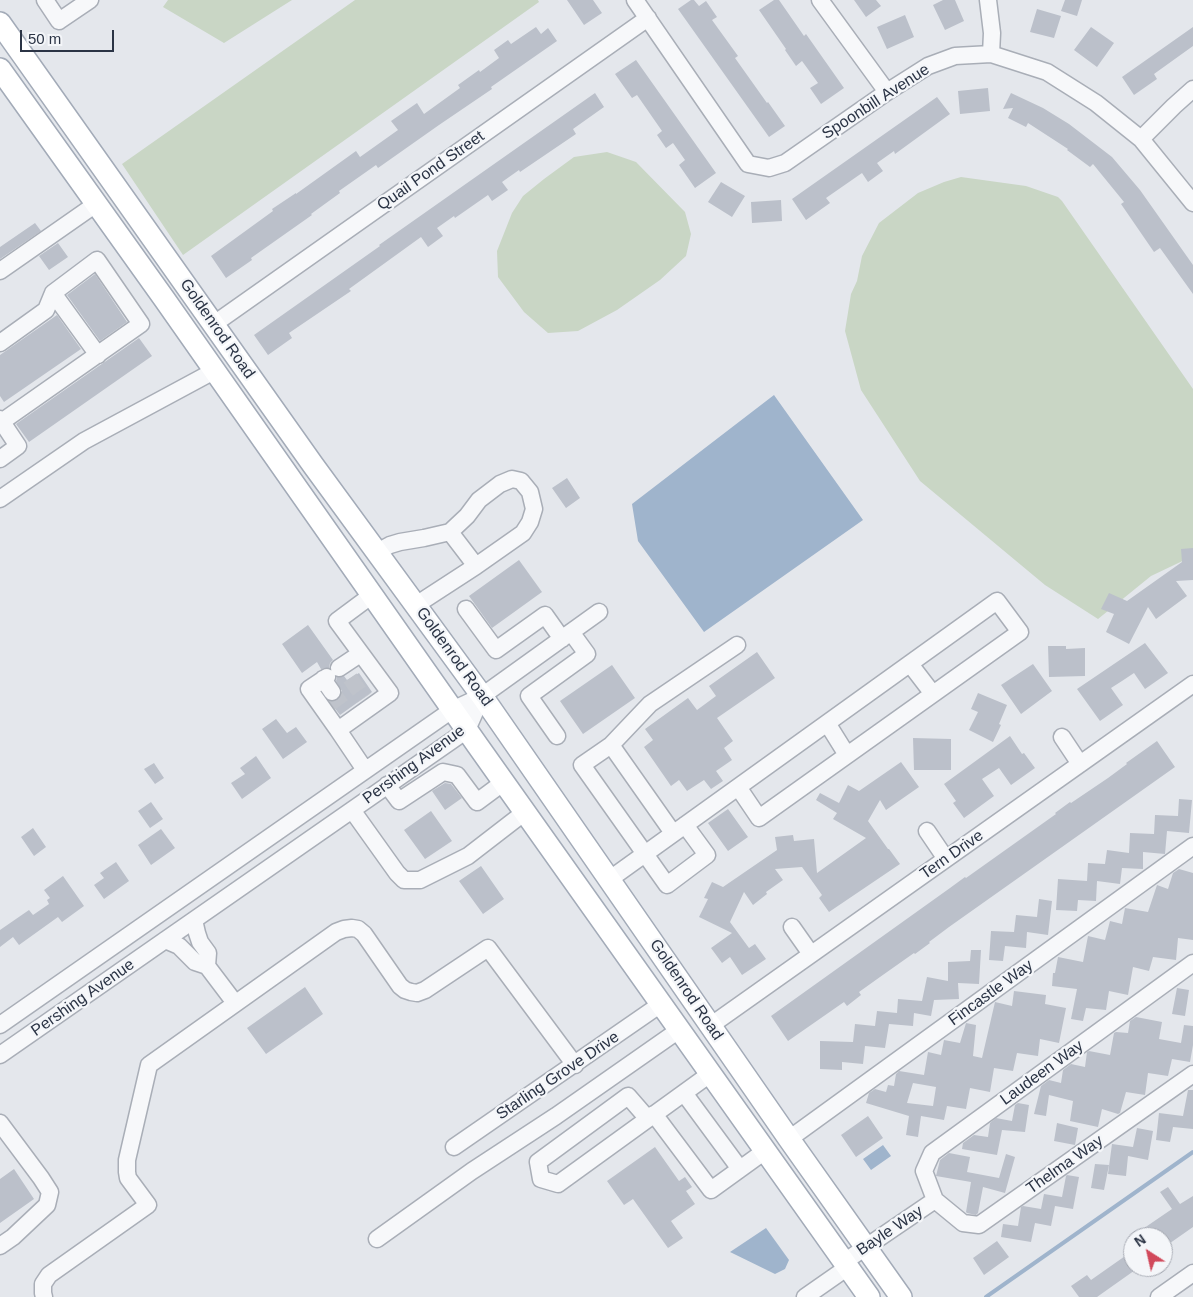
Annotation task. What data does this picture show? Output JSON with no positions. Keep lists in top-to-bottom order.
{
  "streets": {
    "main road": ["Goldenrod Road"],
    "street": [
      "Spoonbill Avenue",
      "Quail Pond Street",
      "Pershing Avenue",
      "Tern Drive",
      "Fincastle Way",
      "Laudeen Way",
      "Starling Grove Drive",
      "Thelma Way",
      "Bayle Way"
    ]
  },
  "crossings": [
    ["Spoonbill Avenue", "Quail Pond Street"],
    ["Quail Pond Street", "Goldenrod Road"],
    ["Goldenrod Road", "Pershing Avenue"],
    ["Goldenrod Road", "Tern Drive"],
    ["Goldenrod Road", "Fincastle Way"],
    ["Goldenrod Road", "Starling Grove Drive"],
    ["Goldenrod Road", "Bayle Way"],
    ["Laudeen Way", "Thelma Way"],
    ["Laudeen Way", "Bayle Way"],
    ["Thelma Way", "Bayle Way"]
  ],
  "scale_bar": "50 m",
  "north": "top left"
}
